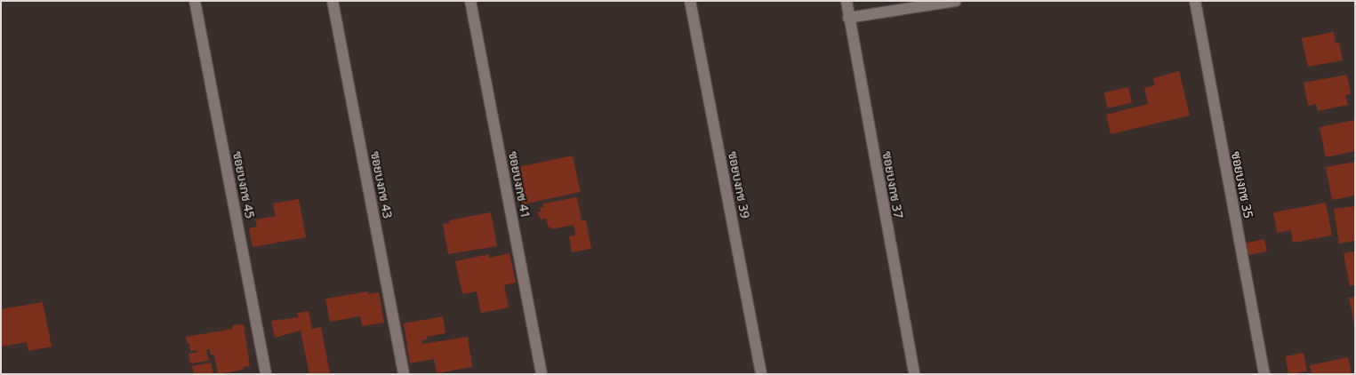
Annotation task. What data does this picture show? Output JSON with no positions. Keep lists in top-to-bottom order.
{
  "streets": {
    "street": [
      "ซอยบงกช 45",
      "ซอยบงกช 43",
      "ซอยบงกช 41",
      "ซอยบงกช 39",
      "ซอยบงกช 37",
      "ซอยบงกช 35"
    ]
  }
}
